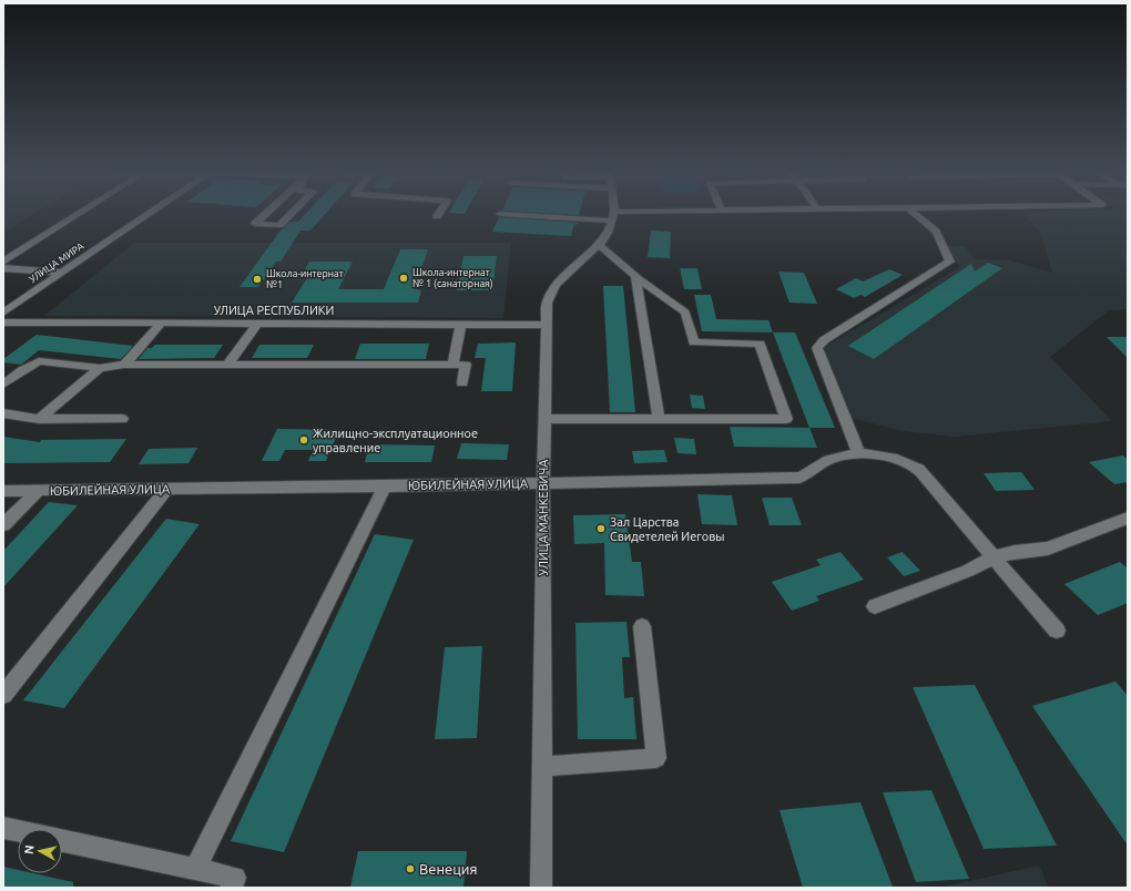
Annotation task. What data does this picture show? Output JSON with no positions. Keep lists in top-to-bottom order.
{
  "streets": {
    "street": [
      "УЛИЦА МИРА",
      "УЛИЦА РЕСПУБЛИКИ",
      "ЮБИЛЕЙНАЯ УЛИЦА",
      "УЛИЦА МАНКЕВИЧА"
    ]
  },
  "crossings": [
    ["УЛИЦА РЕСПУБЛИКИ", "УЛИЦА МАНКЕВИЧА"],
    ["ЮБИЛЕЙНАЯ УЛИЦА", "УЛИЦА МАНКЕВИЧА"]
  ],
  "places": [
    "Школа-интернат № 1 (санаторная)",
    "Школа-интернат №1",
    "Жилищно-эксплуатационное управление",
    "Зал Царства Свидетелей Иеговы",
    "Венеция"
  ],
  "north": "left"
}
